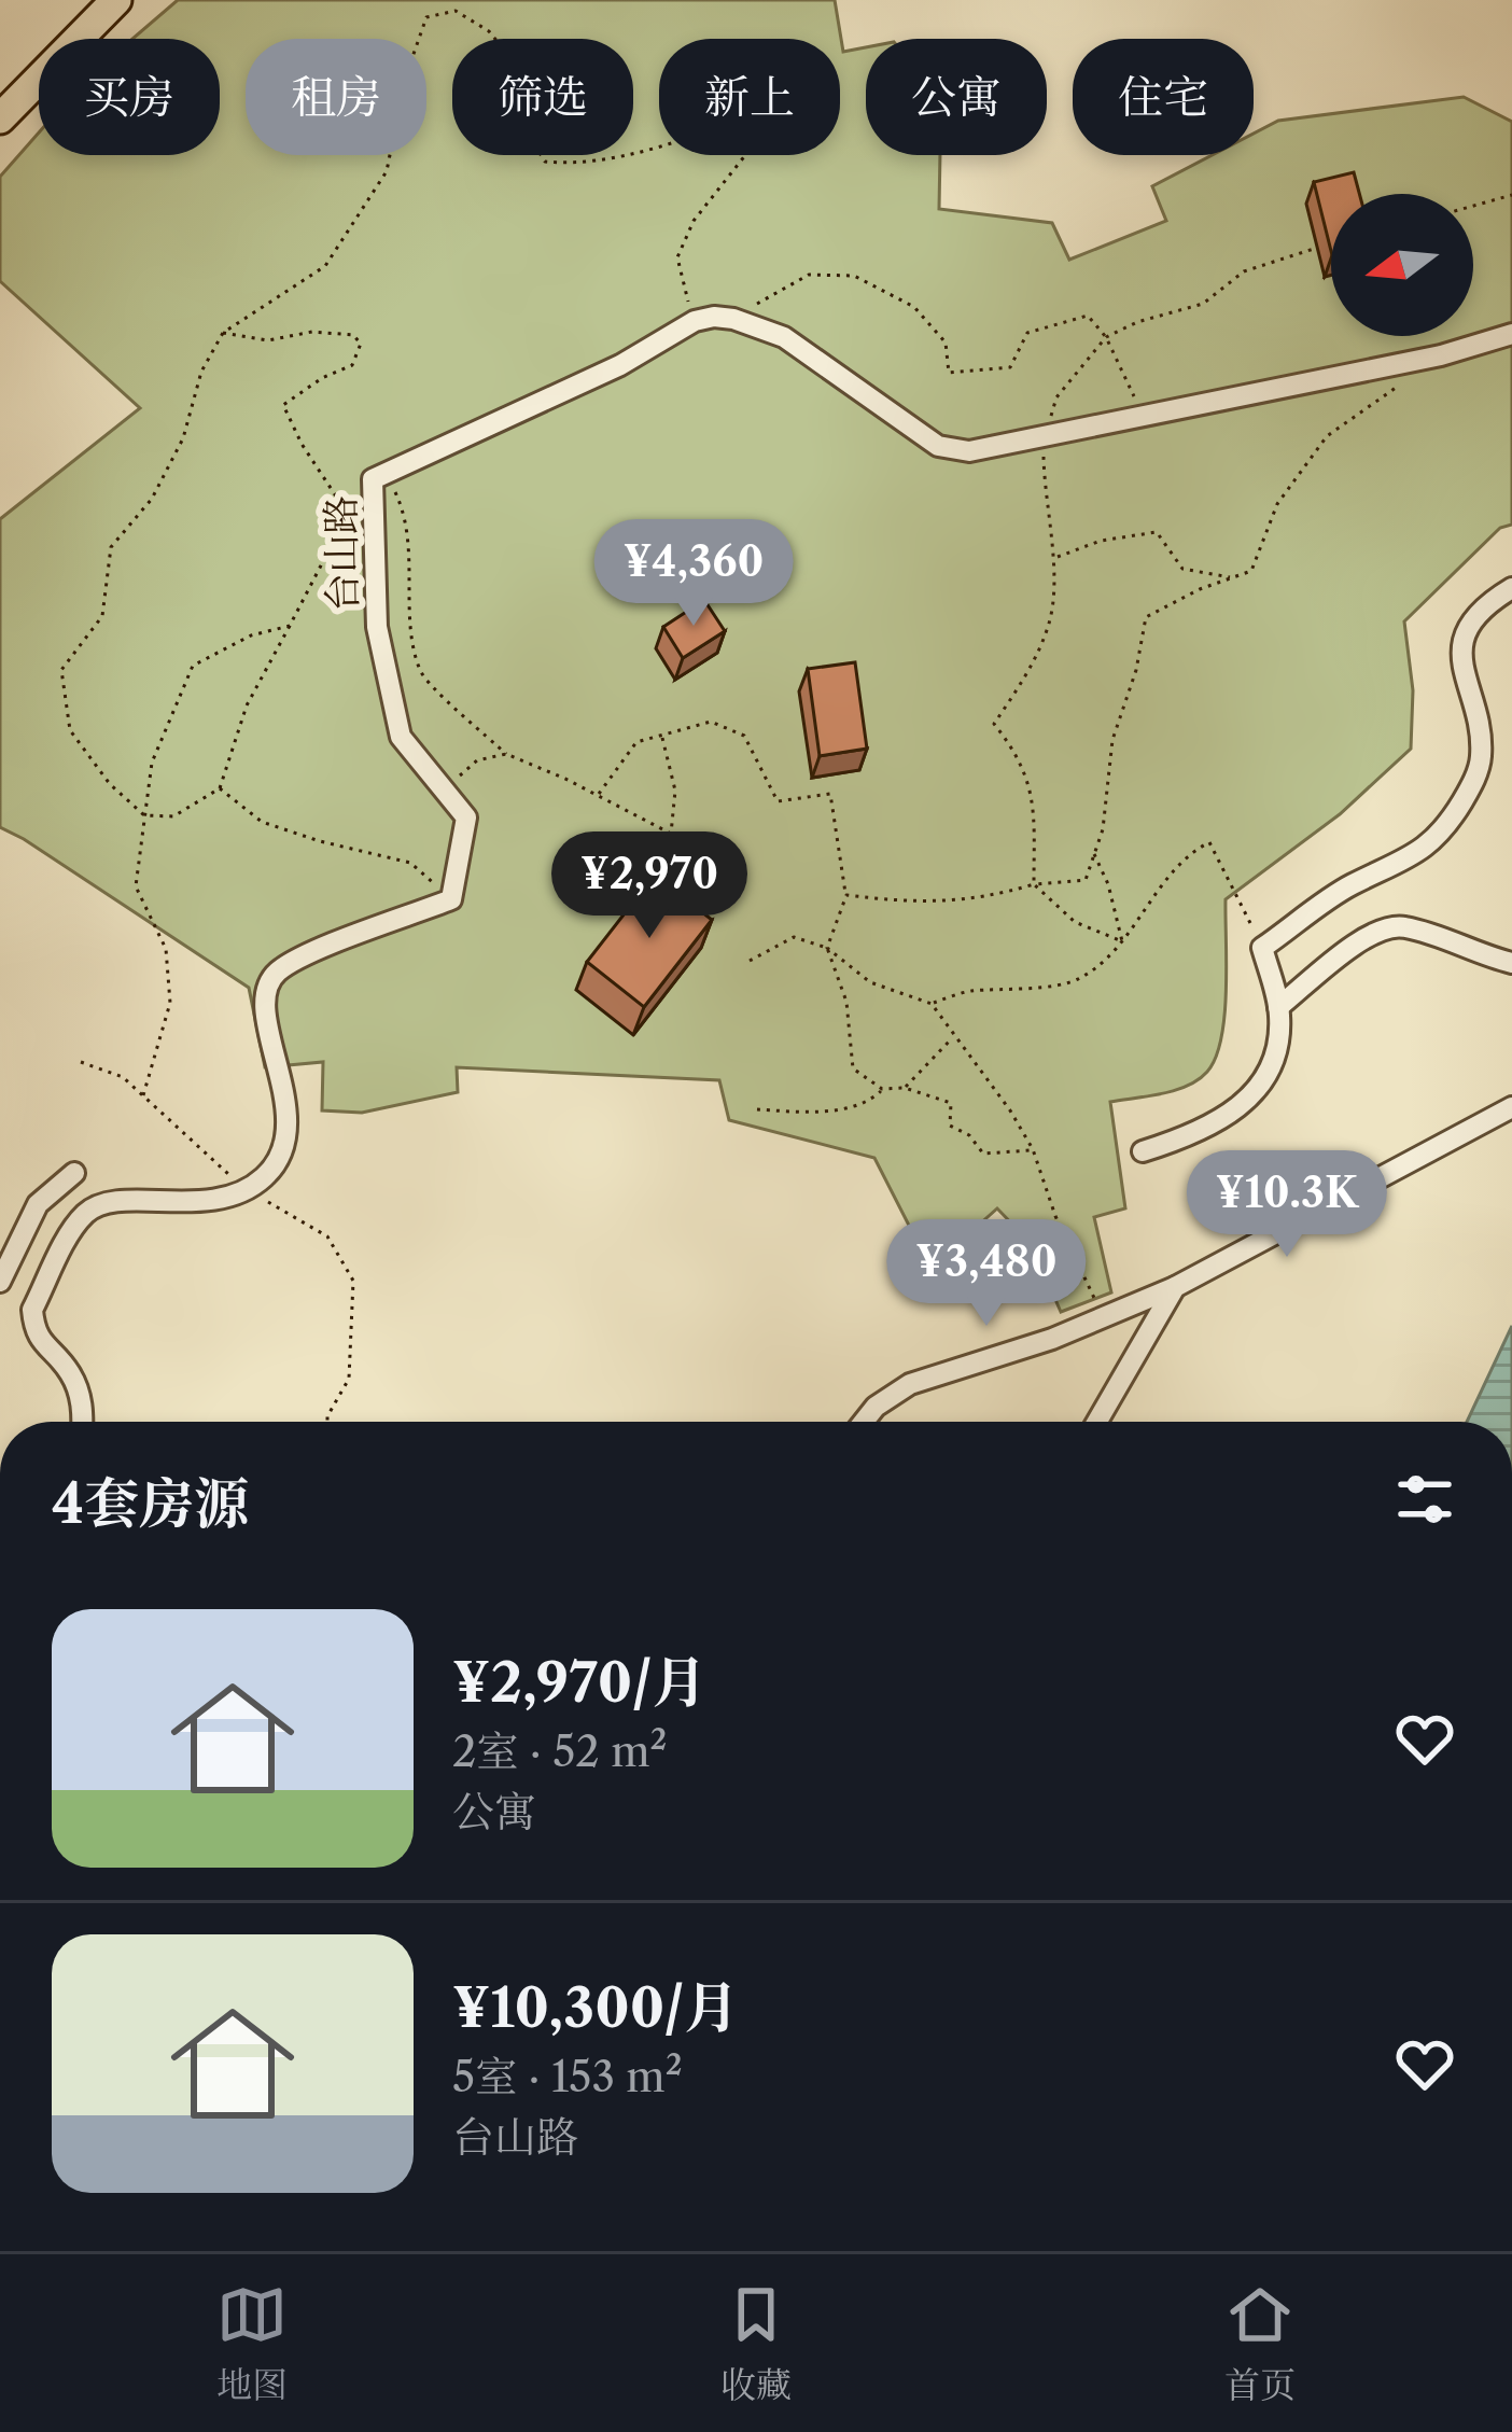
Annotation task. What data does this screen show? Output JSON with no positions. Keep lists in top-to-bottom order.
{
  "streets": {
    "street": ["台山路"]
  },
  "north": "left",
  "page": {
    "chip": [
      "买房",
      "租房",
      "筛选",
      "新上",
      "公寓",
      "住宅"
    ],
    "price": [
      "¥4,360",
      "¥2,970",
      "¥10.3K",
      "¥3,480"
    ],
    "heading": "4套房源",
    "list": [
      {
        "name": "¥2,970/月",
        "note": "2室 · 52 m² · 公寓"
      },
      {
        "name": "¥10,300/月",
        "note": "5室 · 153 m² · 台山路"
      }
    ],
    "tabs": ["地图", "收藏", "首页"]
  }
}
